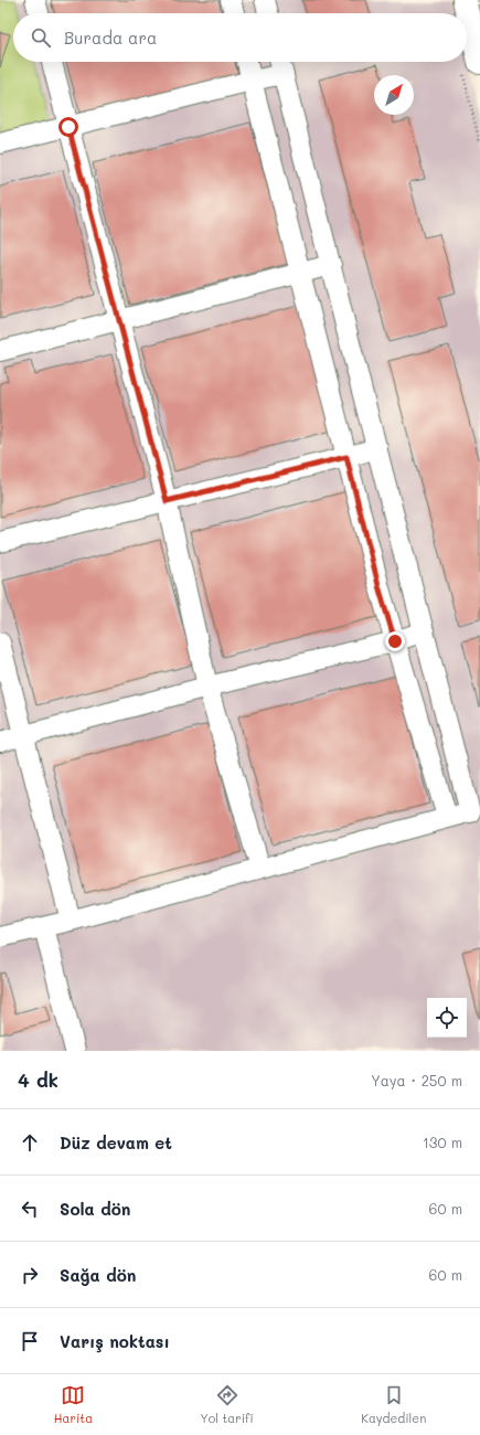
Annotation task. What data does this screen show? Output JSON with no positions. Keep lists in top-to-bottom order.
{
  "north": "top right",
  "page": {
    "search": "Burada ara",
    "heading": ["4 dk", "Yaya · 250 m"],
    "list": [
      ["Düz devam et", "130 m"],
      ["Sola dön", "60 m"],
      ["Sağa dön", "60 m"],
      "Varış noktası"
    ],
    "nav": ["Harita", "Yol tarifi", "Kaydedilen"]
  }
}
